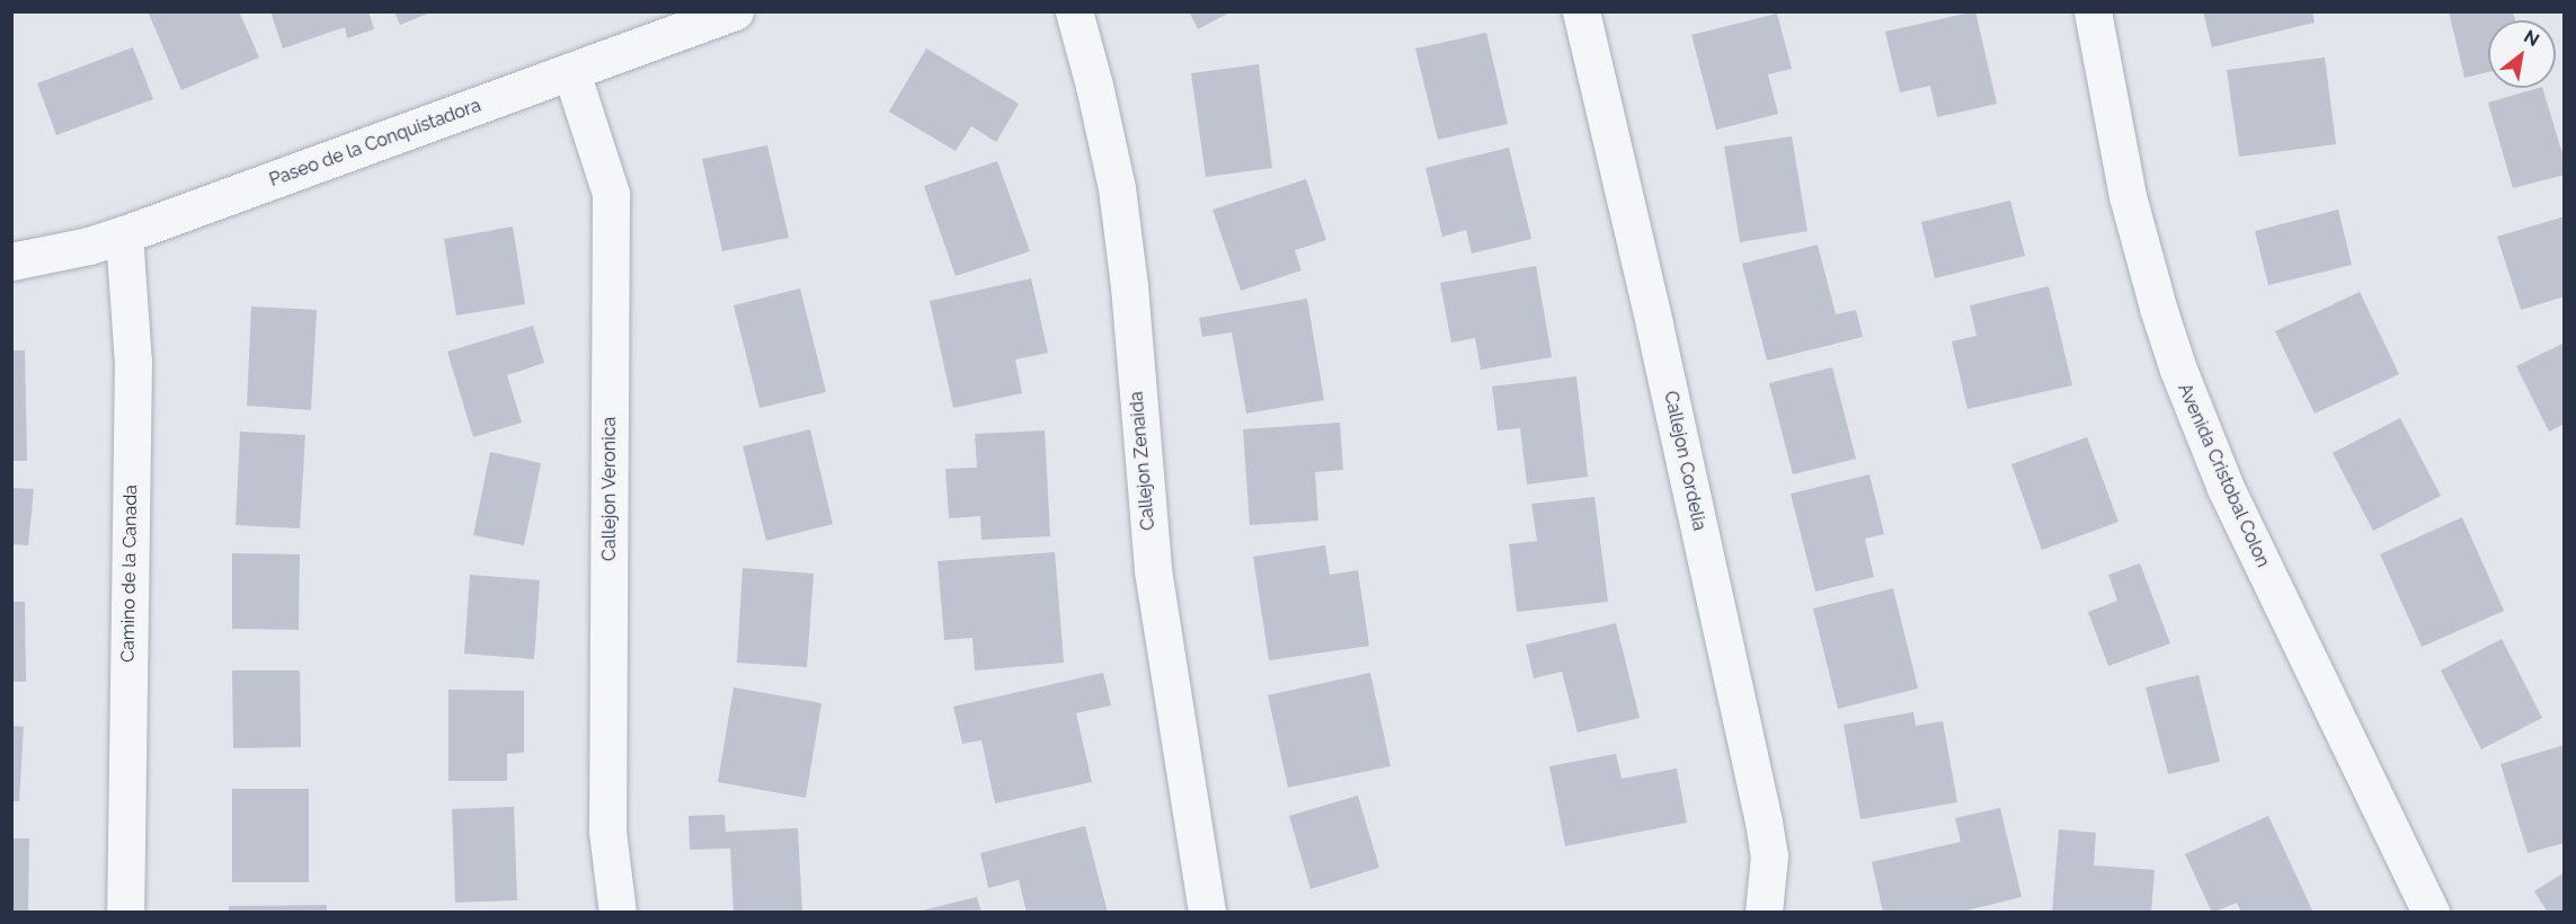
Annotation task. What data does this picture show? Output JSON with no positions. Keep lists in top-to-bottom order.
{
  "streets": {
    "street": [
      "Paseo de la Conquistadora",
      "Callejon Zenaida",
      "Callejon Cordelia",
      "Avenida Cristobal Colon",
      "Callejon Veronica",
      "Camino de la Canada"
    ]
  },
  "crossings": [
    ["Paseo de la Conquistadora", "Callejon Veronica"],
    ["Paseo de la Conquistadora", "Camino de la Canada"]
  ],
  "north": "top right"
}
